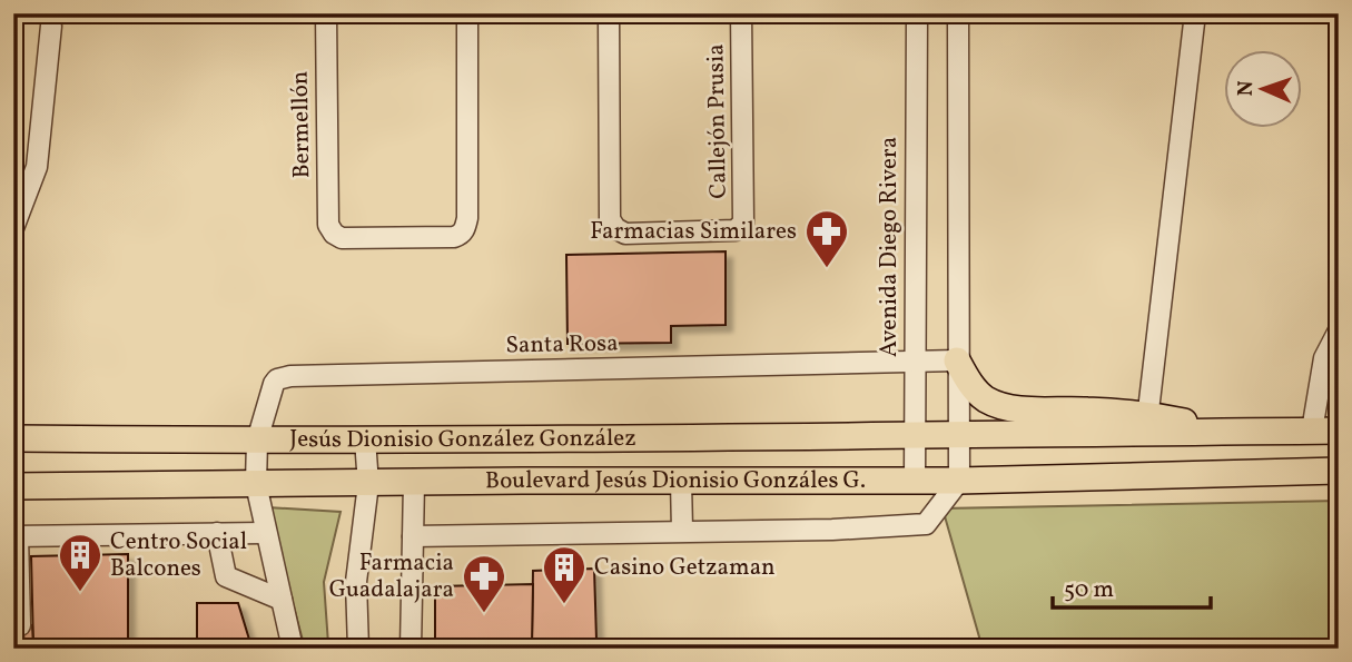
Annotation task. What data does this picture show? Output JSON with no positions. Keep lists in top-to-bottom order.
{
  "streets": {
    "main road": ["Jesús Dionisio González González", "Boulevard Jesús Dionisio Gonzáles G."],
    "street": [
      "Callejón Prusia",
      "Bermellón",
      "Avenida Diego Rivera",
      "Santa Rosa"
    ]
  },
  "crossings": [
    ["Avenida Diego Rivera", "Santa Rosa"],
    ["Avenida Diego Rivera", "Jesús Dionisio González González"],
    ["Avenida Diego Rivera", "Boulevard Jesús Dionisio Gonzáles G."],
    ["Santa Rosa", "Jesús Dionisio González González"],
    ["Santa Rosa", "Boulevard Jesús Dionisio Gonzáles G."]
  ],
  "places": {
    "pharmacy": ["Farmacias Similares", "Farmacia Guadalajara"],
    "building": ["Centro Social Balcones", "Casino Getzaman"]
  },
  "scale_bar": "50 m",
  "north": "left"
}
